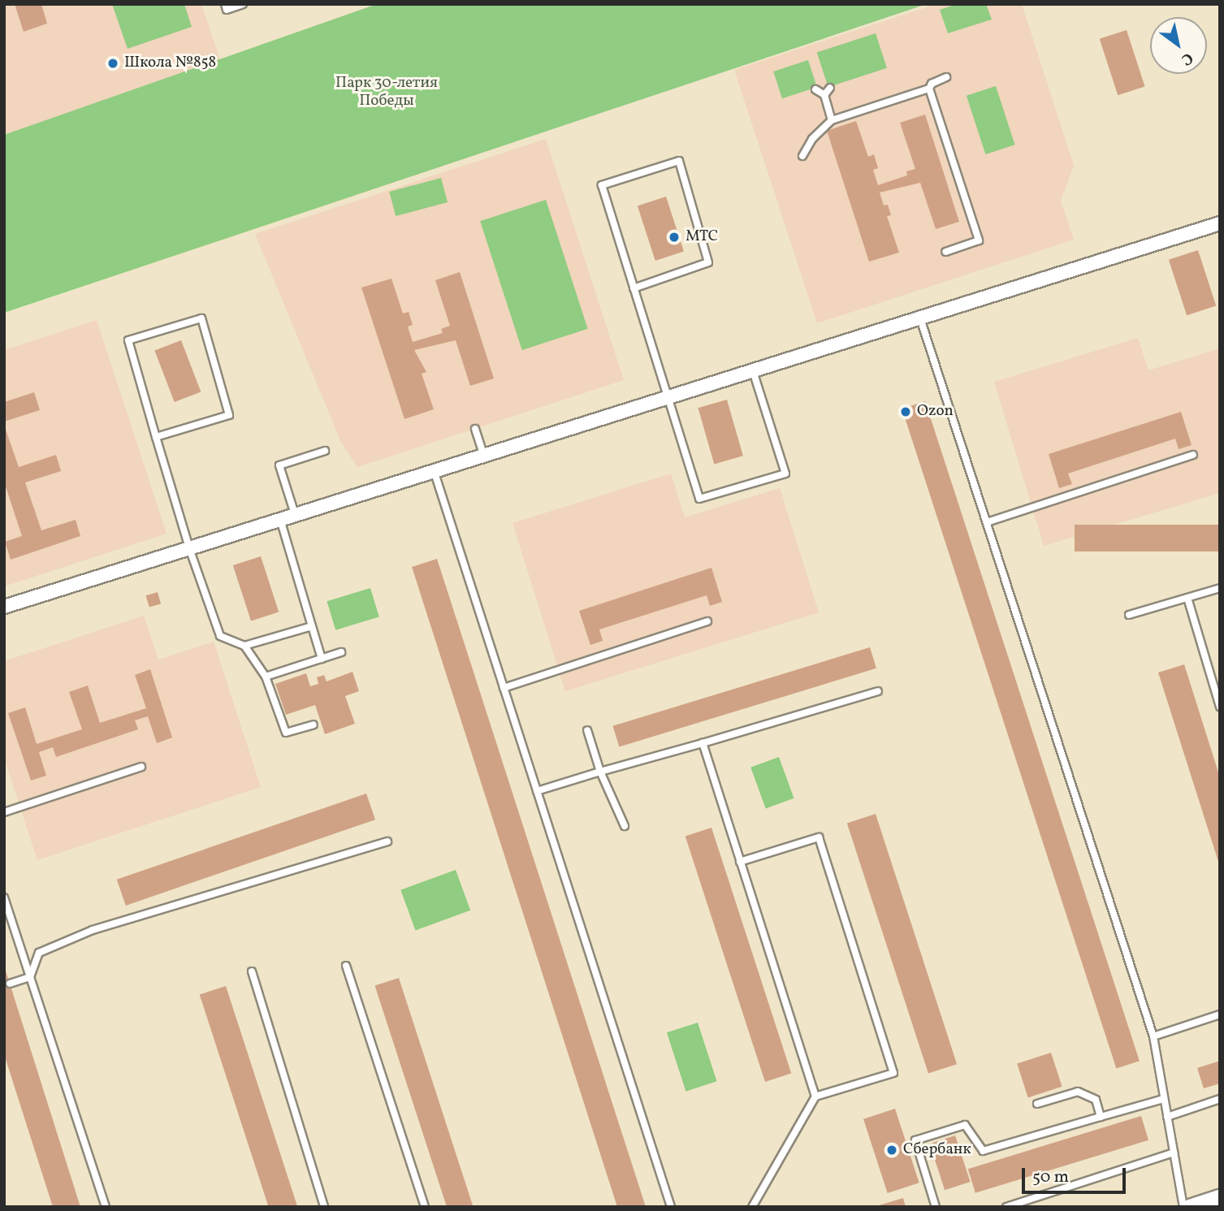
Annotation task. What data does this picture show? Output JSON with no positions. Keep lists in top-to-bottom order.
{
  "parks": ["Парк 30-летия Победы"],
  "places": [
    "Школа №858",
    "МТС",
    "Ozon",
    "Сбербанк"
  ],
  "scale_bar": "50 m",
  "north": "bottom right"
}
